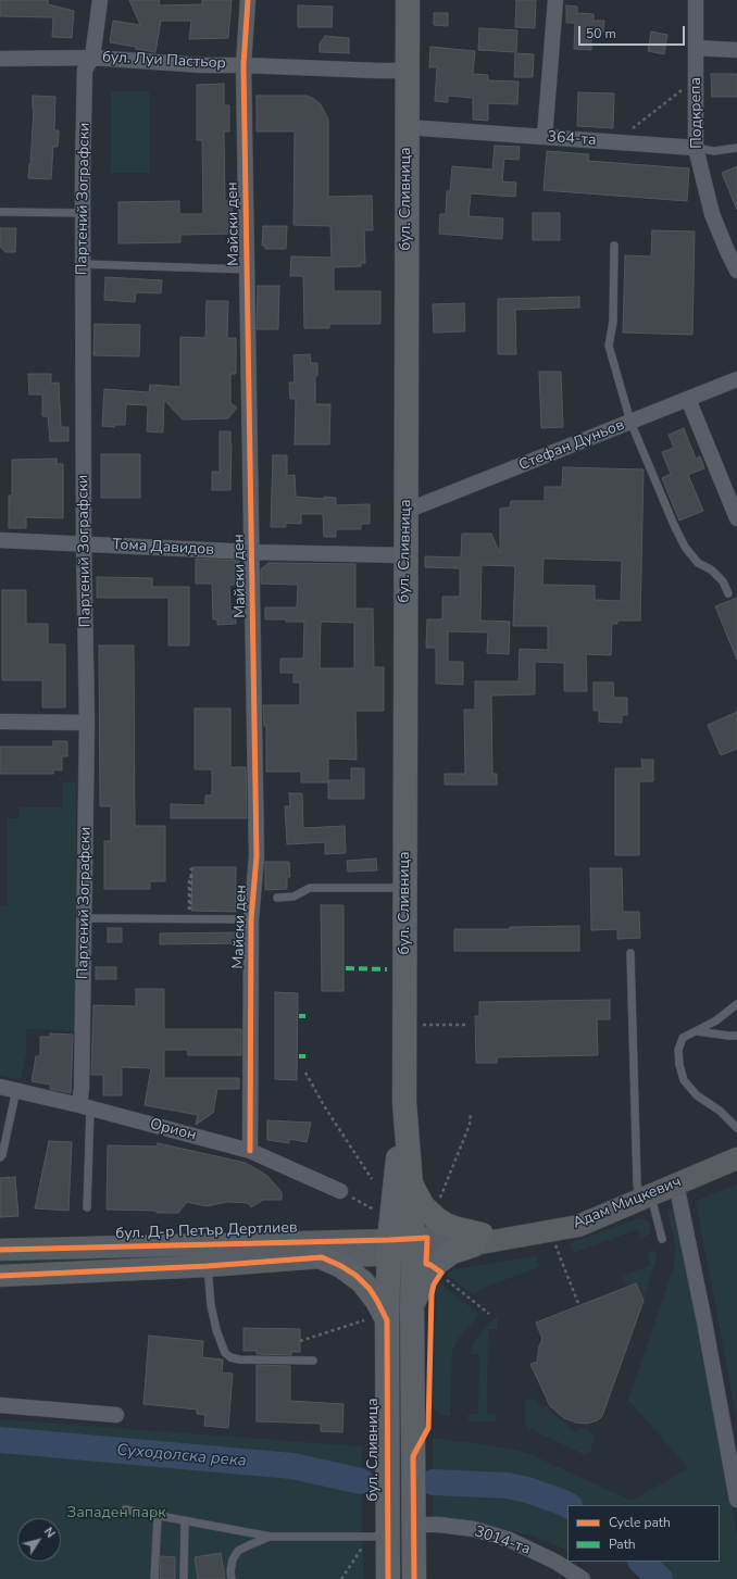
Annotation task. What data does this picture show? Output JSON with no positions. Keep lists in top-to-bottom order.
{
  "streets": {
    "main road": ["бул. Сливница", "Адам Мицкевич", "бул. Д-р Петър Дертлиев"],
    "street": [
      "бул. Луи Пастьор",
      "Подкрепа",
      "364-та",
      "Партений Зографски",
      "Майски ден",
      "Стефан Дуньов",
      "Тома Давидов",
      "Орион",
      "3014-та"
    ]
  },
  "crossings": [
    ["бул. Луи Пастьор", "Партений Зографски"],
    ["бул. Луи Пастьор", "бул. Сливница"],
    ["бул. Луи Пастьор", "Майски ден"],
    ["Подкрепа", "364-та"],
    ["364-та", "бул. Сливница"],
    ["Партений Зографски", "Тома Давидов"],
    ["Партений Зографски", "Орион"],
    ["бул. Сливница", "Стефан Дуньов"],
    ["бул. Сливница", "Тома Давидов"],
    ["бул. Сливница", "Адам Мицкевич"],
    ["бул. Сливница", "бул. Д-р Петър Дертлиев"],
    ["бул. Сливница", "3014-та"],
    ["Майски ден", "Тома Давидов"],
    ["Майски ден", "Орион"],
    ["Адам Мицкевич", "бул. Д-р Петър Дертлиев"]
  ],
  "water": ["Суходолска река"],
  "parks": ["Западен парк"],
  "legend": ["Cycle path", "Path"],
  "scale_bar": "50 m",
  "north": "top right"
}
